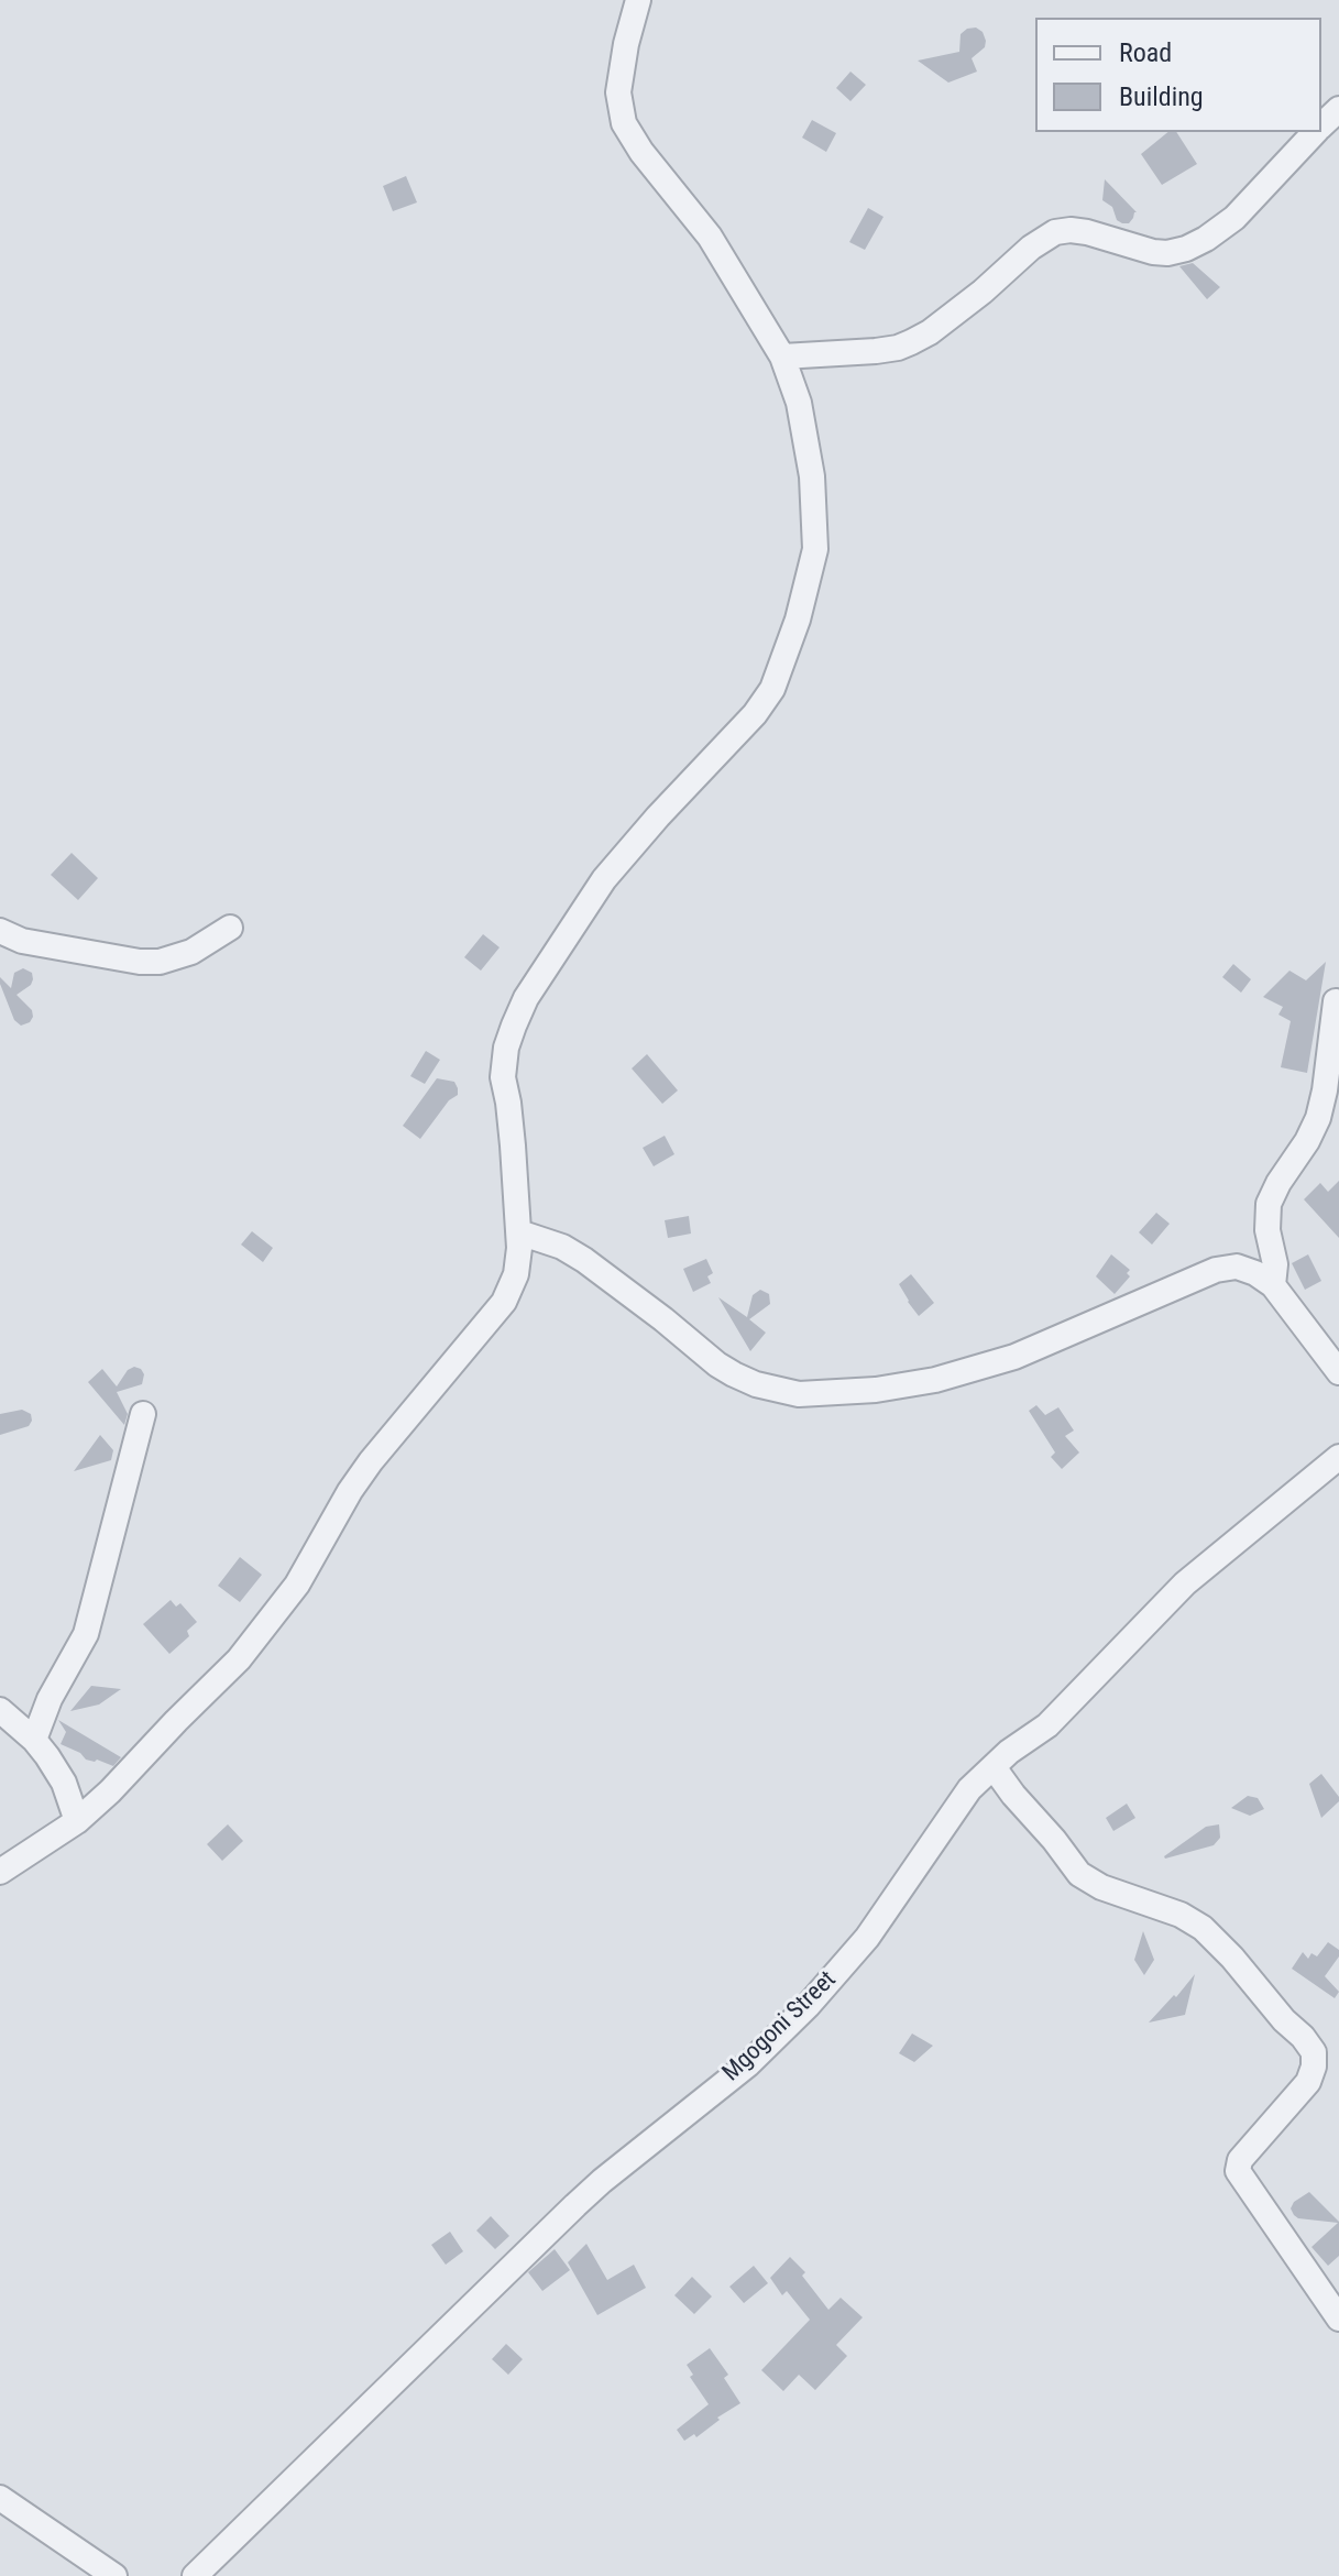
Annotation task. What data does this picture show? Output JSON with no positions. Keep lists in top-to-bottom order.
{
  "streets": {
    "street": ["Mgogoni Street"]
  },
  "legend": ["Road", "Building"]
}
